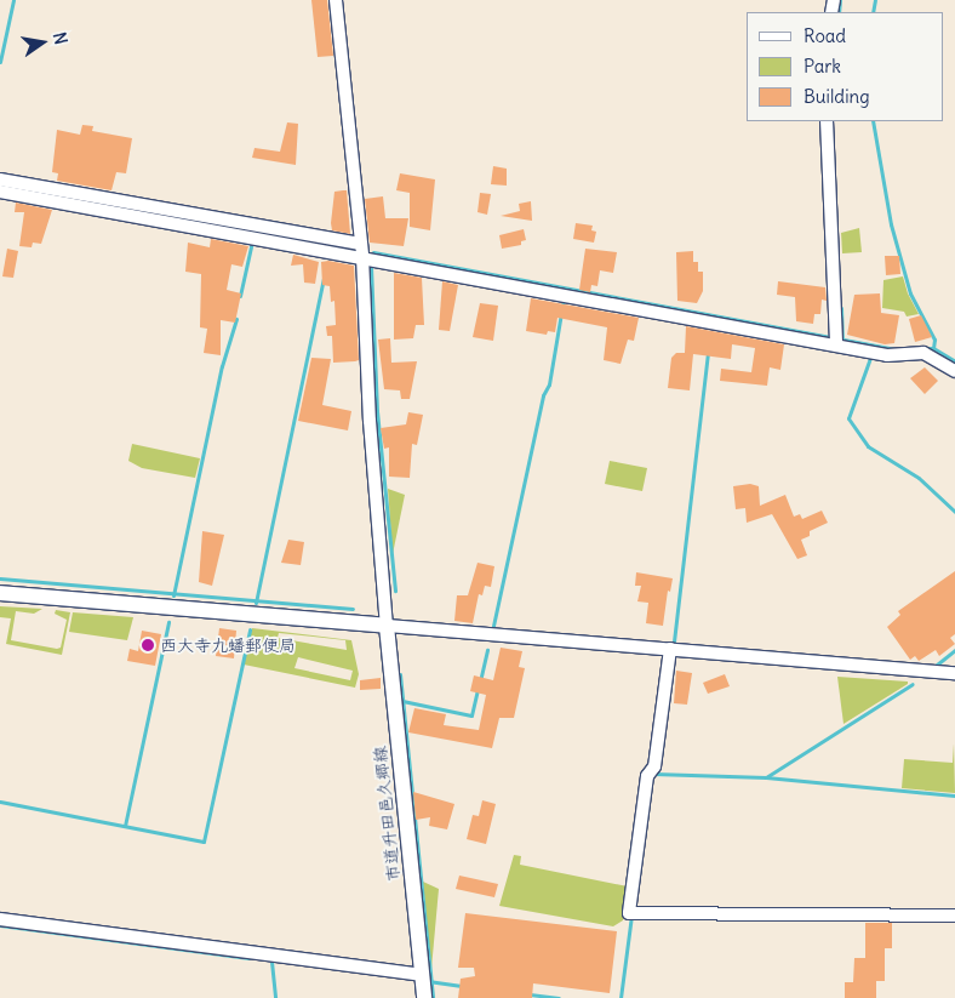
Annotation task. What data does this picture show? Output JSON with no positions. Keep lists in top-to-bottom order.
{
  "streets": {
    "street": ["市道升田邑久郷線"]
  },
  "places": ["西大寺九蟠郵便局"],
  "legend": ["Road", "Park", "Building"],
  "north": "right"
}
